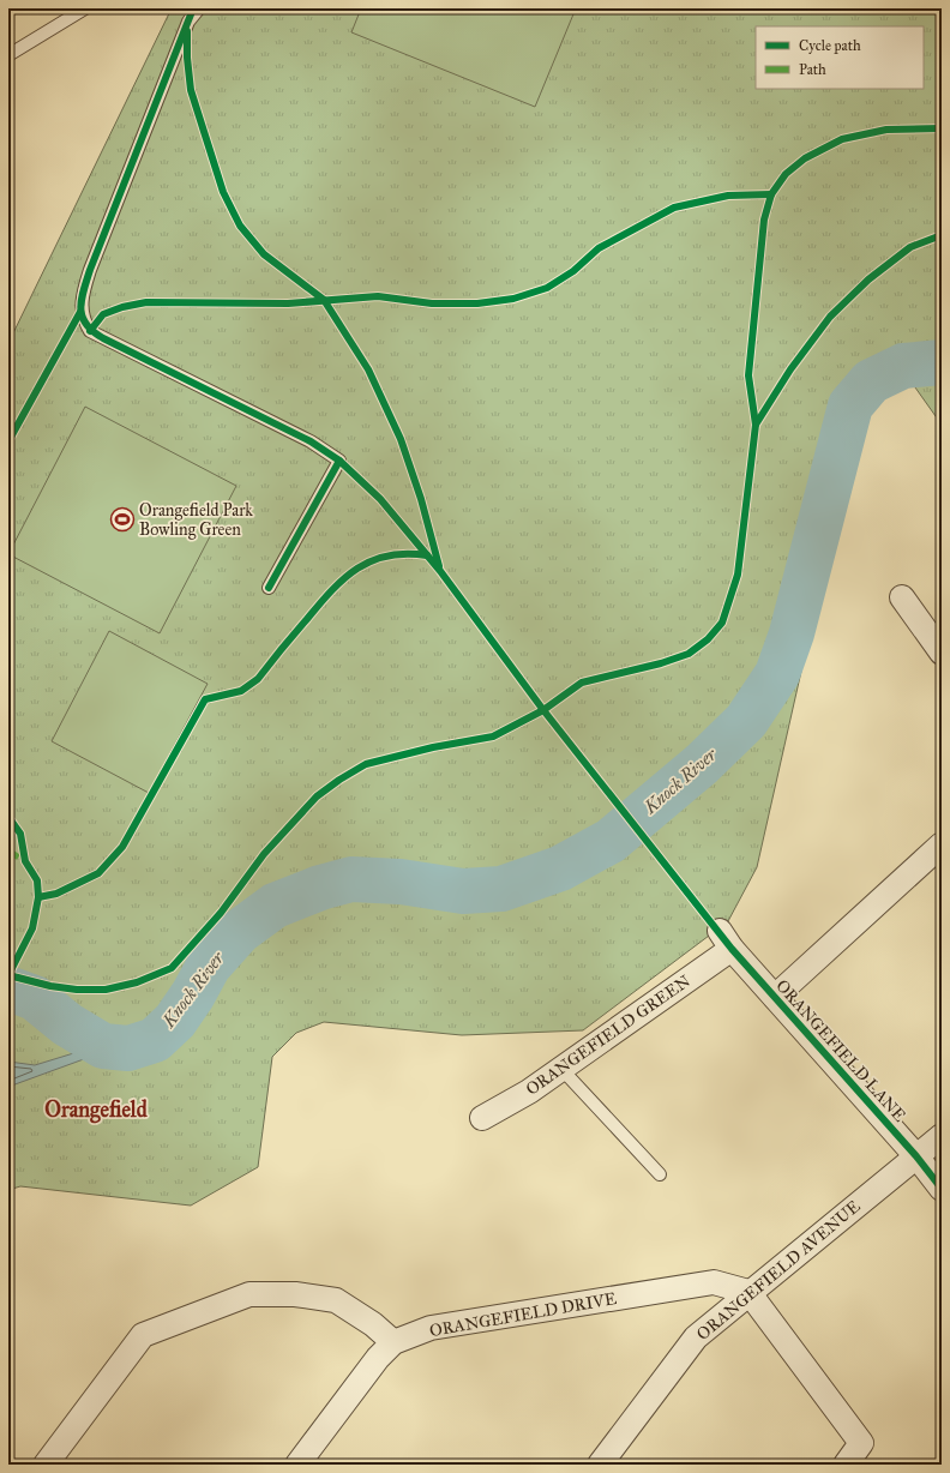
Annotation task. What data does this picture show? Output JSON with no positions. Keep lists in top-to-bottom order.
{
  "streets": {
    "street": [
      "ORANGEFIELD GREEN",
      "ORANGEFIELD LANE",
      "ORANGEFIELD AVENUE",
      "ORANGEFIELD DRIVE"
    ]
  },
  "crossings": [
    ["ORANGEFIELD GREEN", "ORANGEFIELD LANE"],
    ["ORANGEFIELD LANE", "ORANGEFIELD AVENUE"],
    ["ORANGEFIELD AVENUE", "ORANGEFIELD DRIVE"]
  ],
  "districts": ["Orangefield"],
  "water": ["Knock River"],
  "places": {
    "sports": ["Orangefield Park Bowling Green"]
  },
  "legend": ["Cycle path", "Path"]
}
